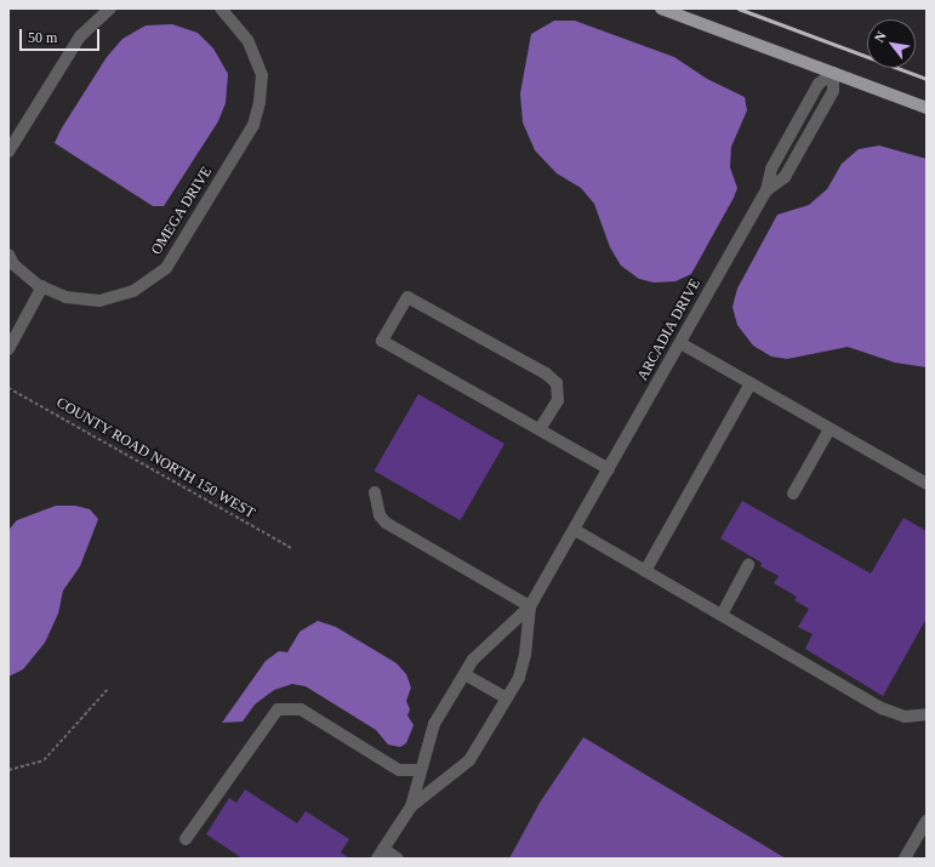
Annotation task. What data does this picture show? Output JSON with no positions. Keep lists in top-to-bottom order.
{
  "streets": {
    "street": ["OMEGA DRIVE", "ARCADIA DRIVE"],
    "path": ["COUNTY ROAD NORTH 150 WEST"]
  },
  "scale_bar": "50 m",
  "north": "top left"
}
